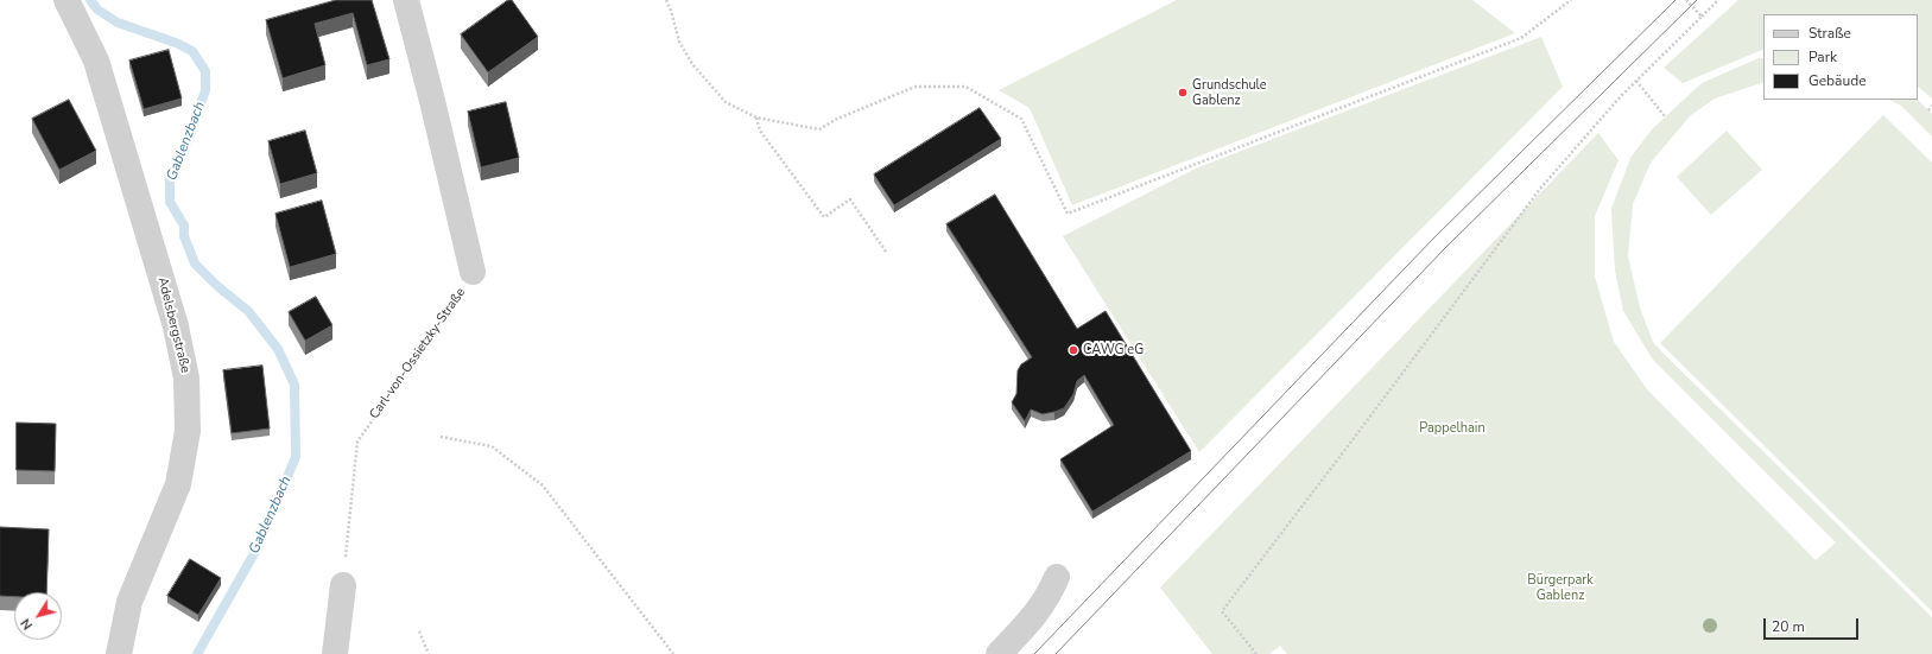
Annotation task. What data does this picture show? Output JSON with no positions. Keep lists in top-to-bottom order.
{
  "streets": {
    "street": ["Adelsbergstraße"],
    "path": ["Carl-von-Ossietzky-Straße"]
  },
  "water": ["Gablenzbach"],
  "parks": ["Pappelhain", "Bürgerpark Gablenz"],
  "places": ["Grundschule Gablenz", "CAWG eG"],
  "legend": ["Straße", "Park", "Gebäude"],
  "scale_bar": "20 m",
  "north": "bottom left"
}
